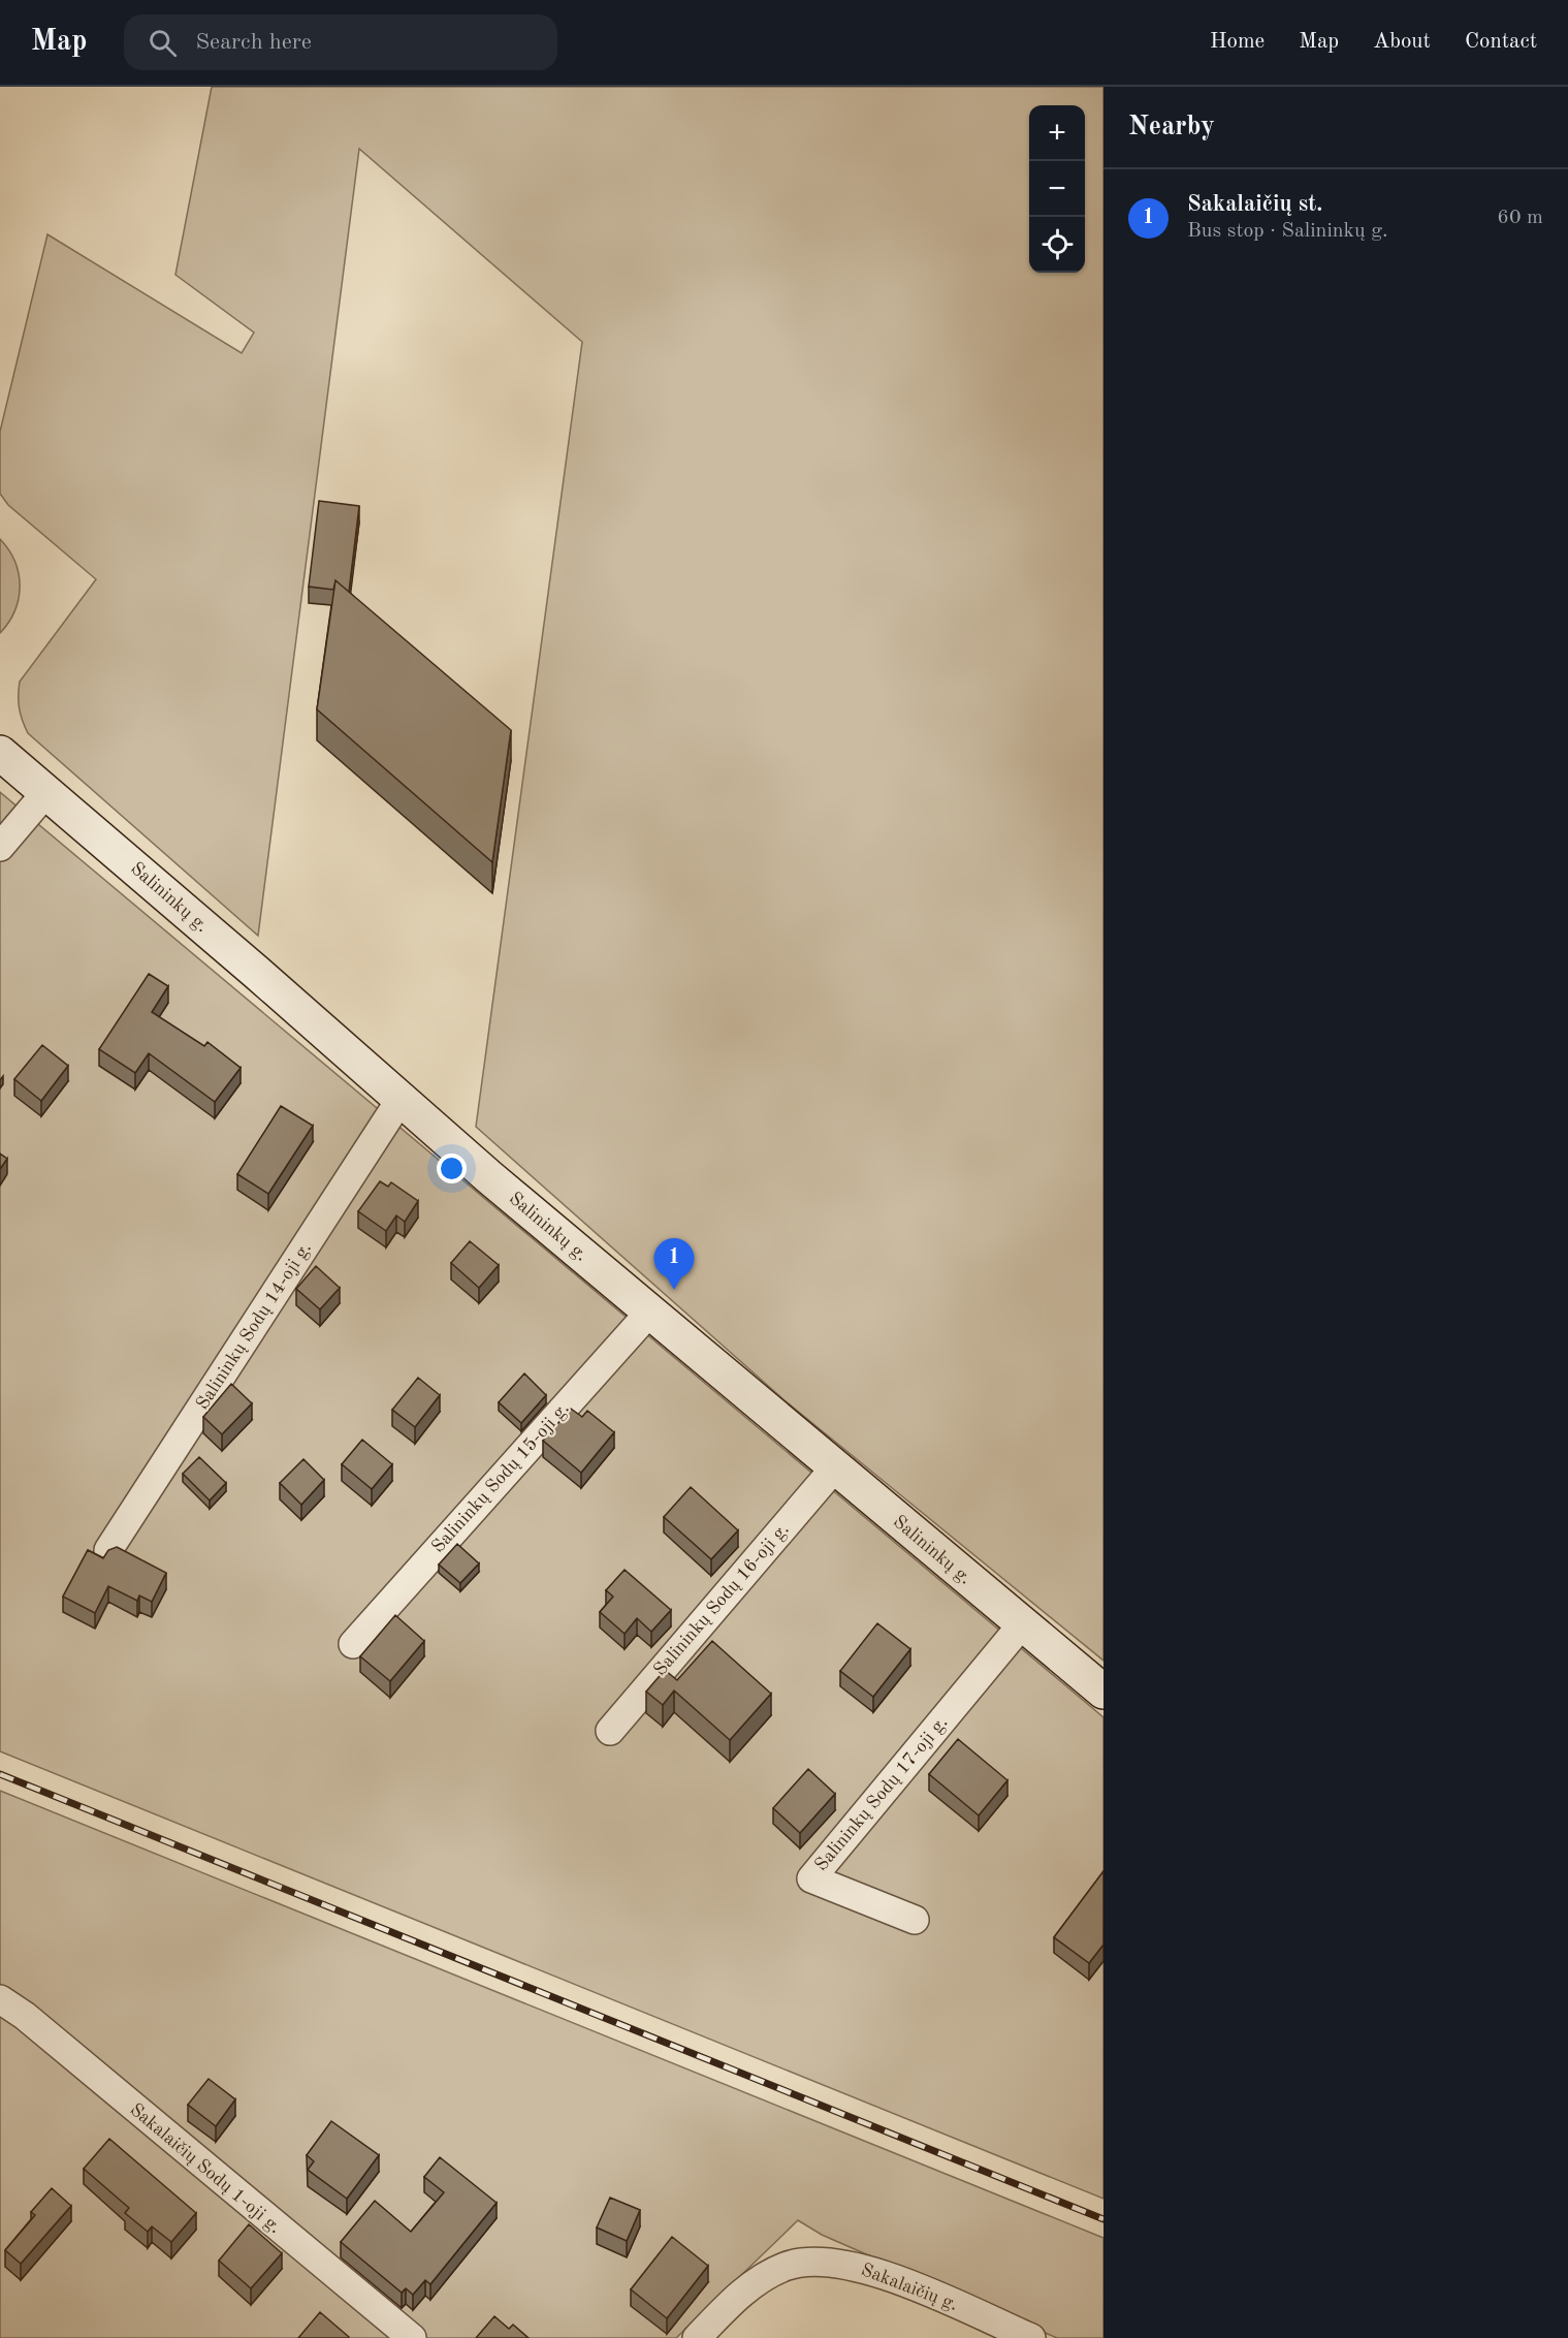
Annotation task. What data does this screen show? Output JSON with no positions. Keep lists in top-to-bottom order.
{
  "streets": {
    "main road": ["Salininkų g."],
    "street": [
      "Salininkų Sodų 14-oji g.",
      "Salininkų Sodų 15-oji g.",
      "Salininkų Sodų 16-oji g.",
      "Salininkų Sodų 17-oji g.",
      "Sakalaičių Sodų 1-oji g.",
      "Sakalaičių g."
    ]
  },
  "crossings": [
    ["Salininkų g.", "Salininkų Sodų 14-oji g."],
    ["Salininkų g.", "Salininkų Sodų 15-oji g."],
    ["Salininkų g.", "Salininkų Sodų 16-oji g."],
    ["Salininkų g.", "Salininkų Sodų 17-oji g."]
  ],
  "page": {
    "header": "Map",
    "search": "Search here",
    "nav": [
      "Home",
      "Map",
      "About",
      "Contact"
    ],
    "heading": "Nearby",
    "map_buttons": ["+", "−"],
    "list": [
      {
        "mark": "1",
        "name": "Sakalaičių st.",
        "note": "Bus stop · Salininkų g.",
        "value": "60 m"
      }
    ],
    "pins": "1"
  }
}
